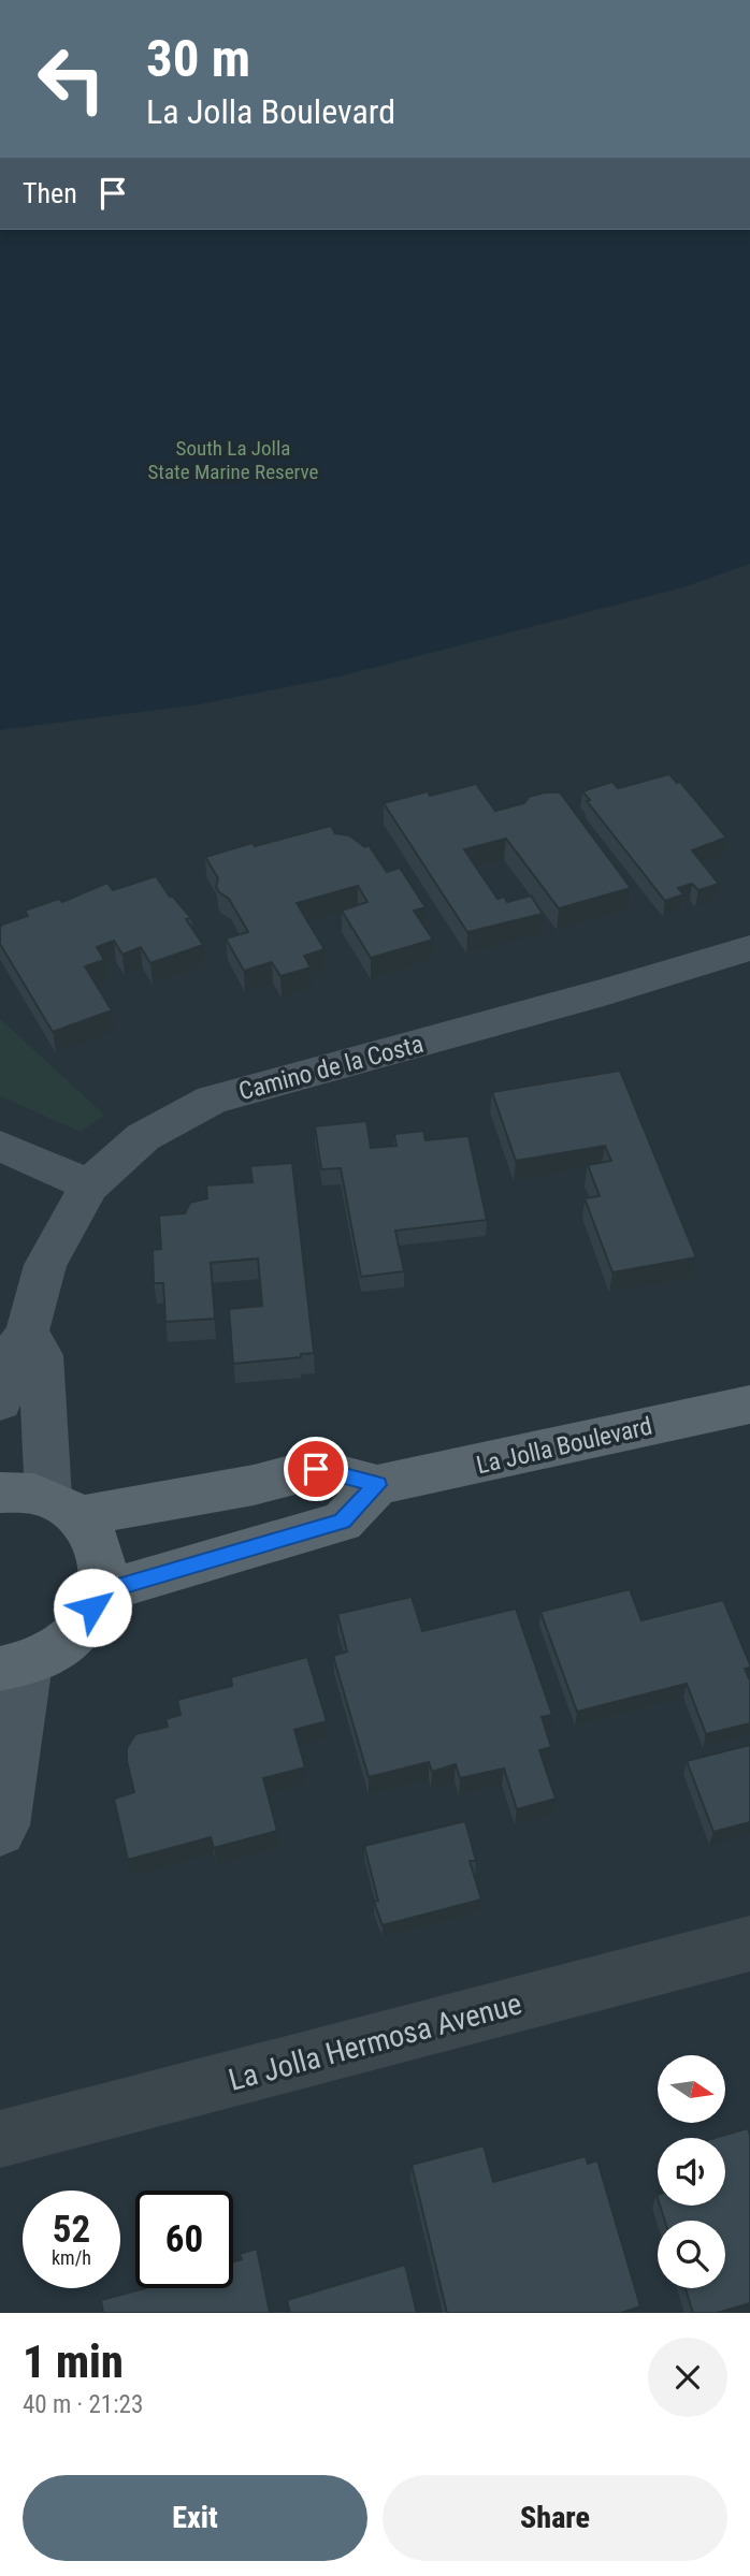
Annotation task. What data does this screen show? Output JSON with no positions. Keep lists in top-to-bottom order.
{
  "streets": {
    "main road": ["La Jolla Boulevard"],
    "street": ["Camino de la Costa", "La Jolla Hermosa Avenue"]
  },
  "parks": ["South La Jolla State Marine Reserve"],
  "north": "right",
  "page": {
    "turn": ["30 m", "La Jolla Boulevard"],
    "then": "Then",
    "speed": "52 km/h",
    "limit": "60",
    "heading": ["1 min", "40 m · 21:23"],
    "buttons": ["Exit", "Share"]
  }
}
